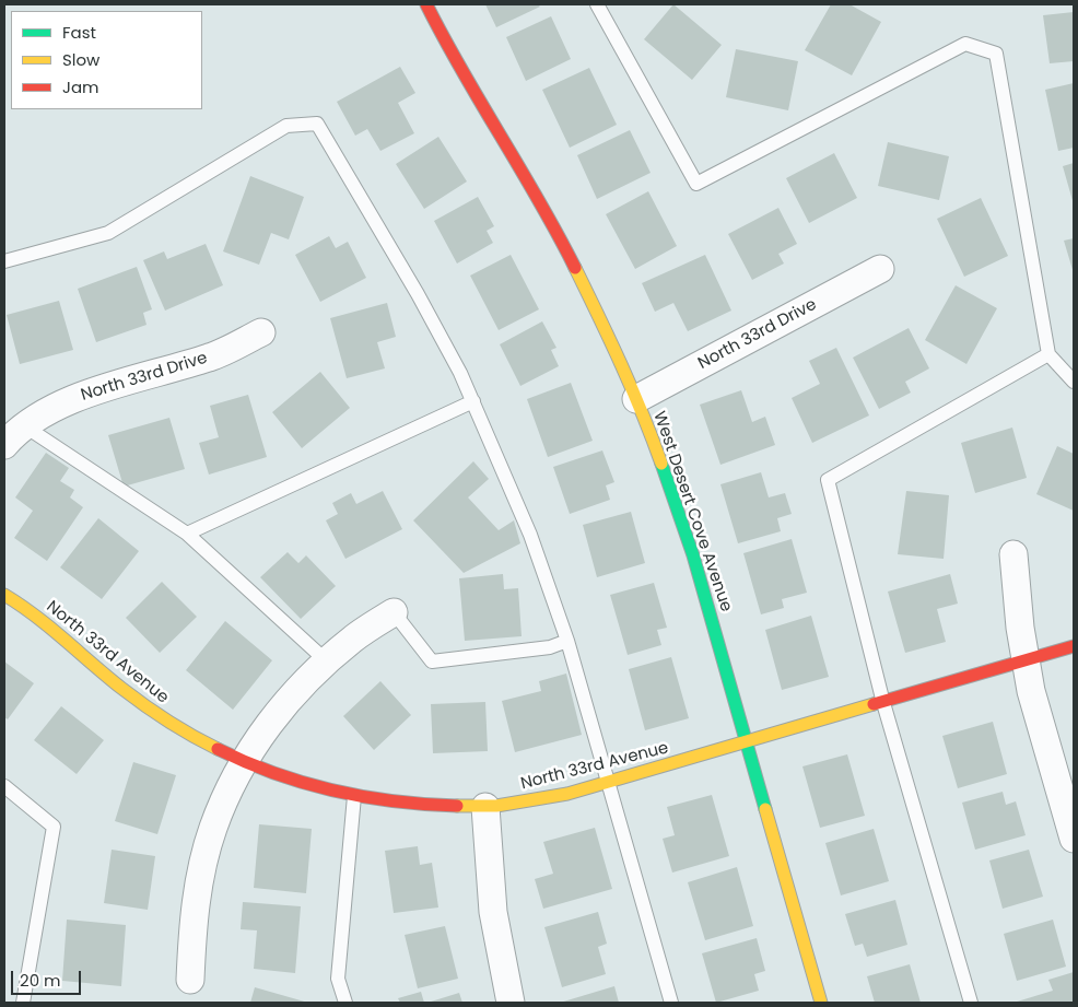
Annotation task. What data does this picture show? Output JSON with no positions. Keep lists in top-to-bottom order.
{
  "streets": {
    "street": ["North 33rd Drive", "West Desert Cove Avenue", "North 33rd Avenue"]
  },
  "crossings": [
    ["North 33rd Drive", "West Desert Cove Avenue"],
    ["West Desert Cove Avenue", "North 33rd Avenue"]
  ],
  "legend": ["Fast", "Slow", "Jam"],
  "scale_bar": "20 m"
}
